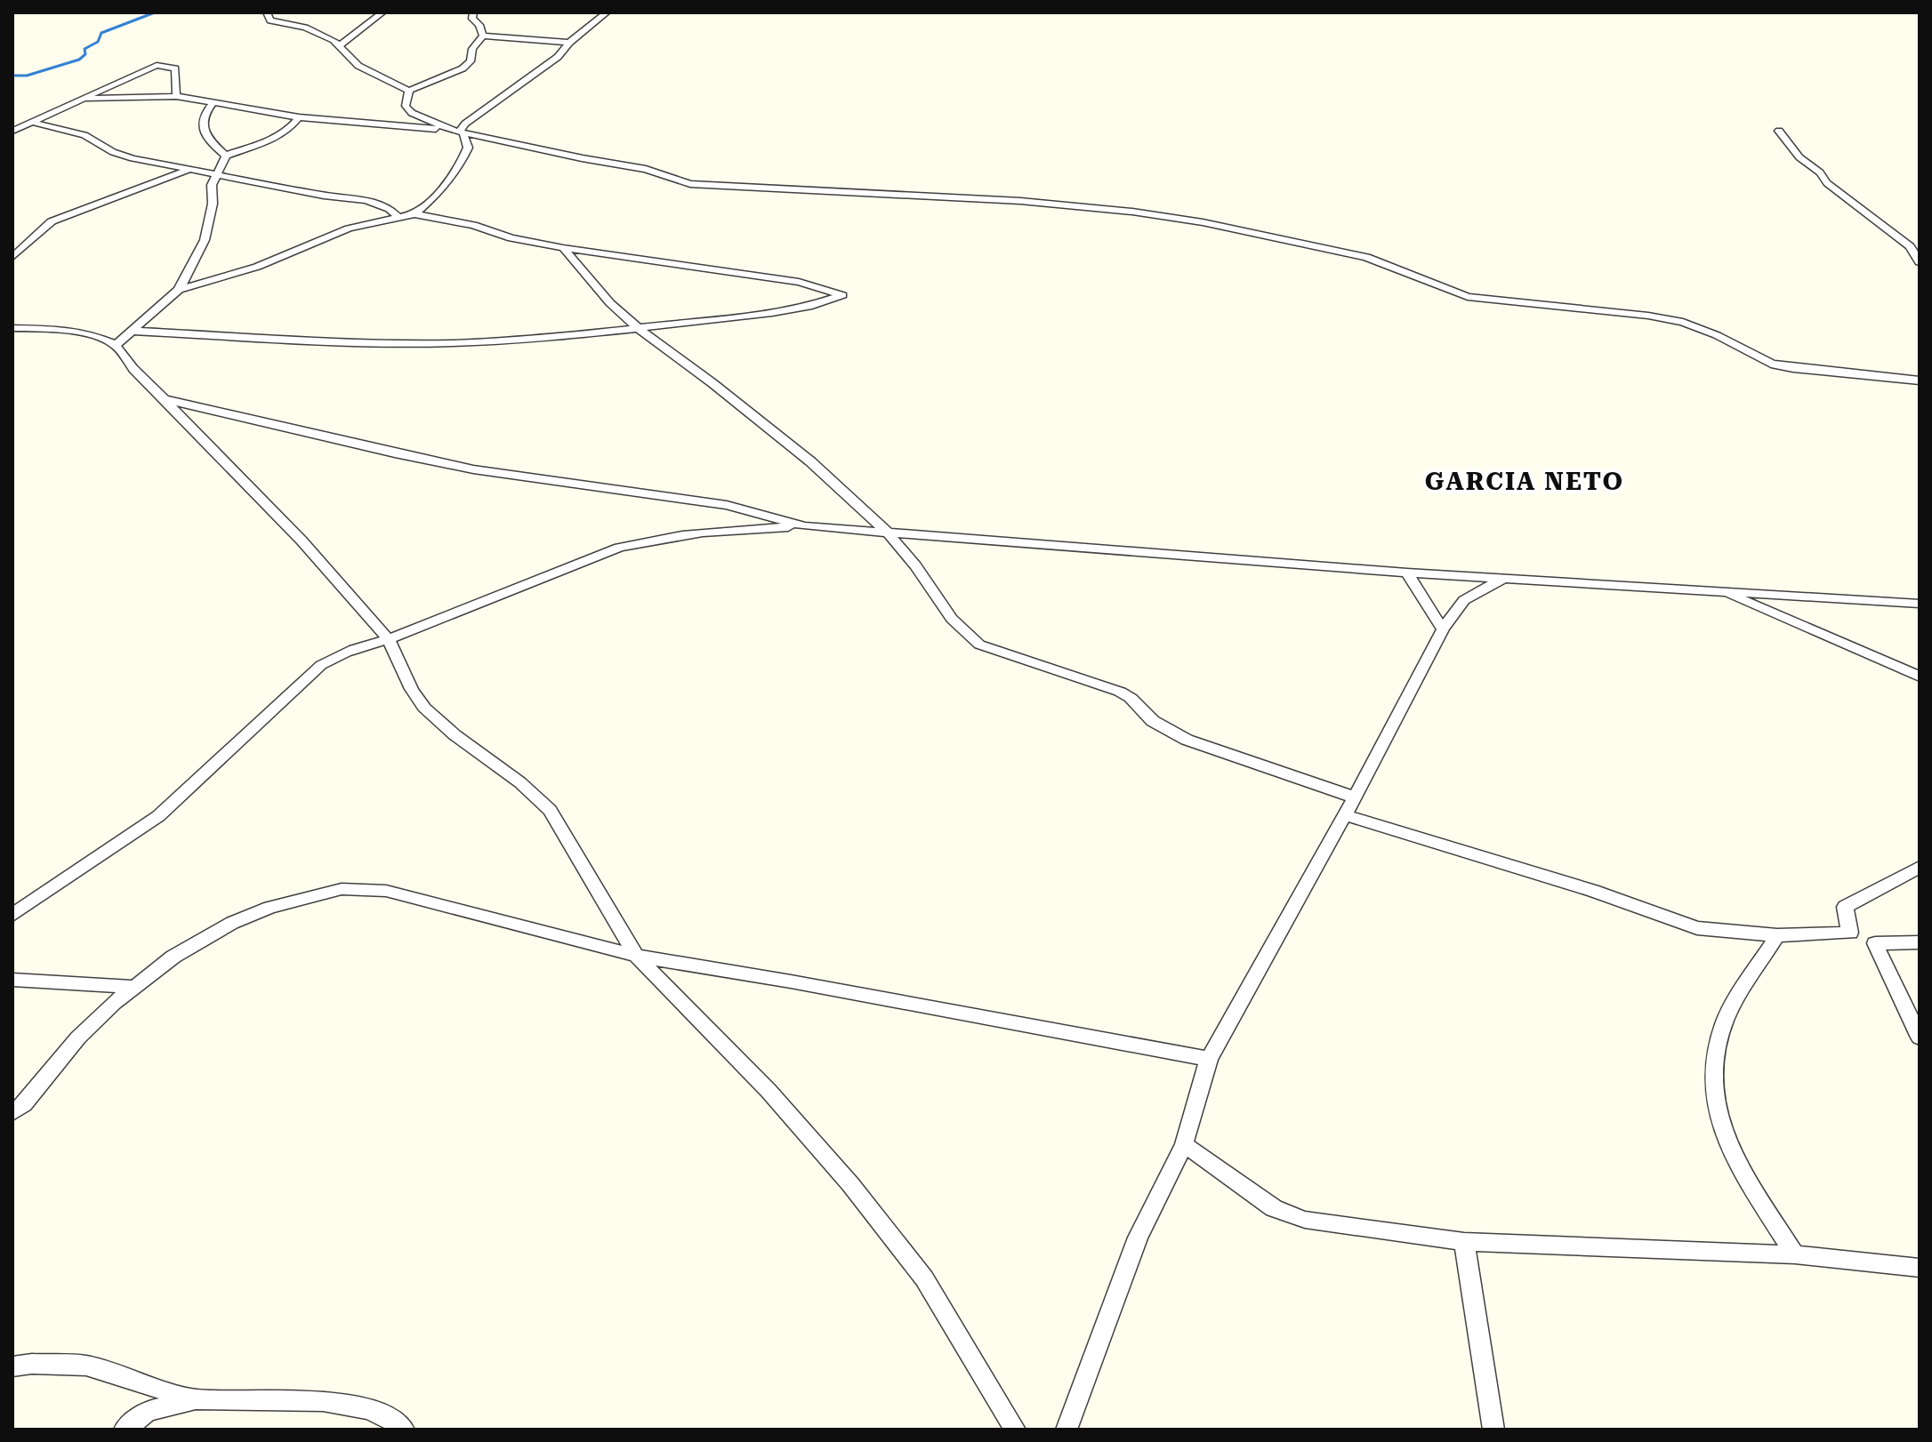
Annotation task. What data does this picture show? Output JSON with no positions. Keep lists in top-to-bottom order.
{
  "districts": ["GARCIA NETO"]
}
